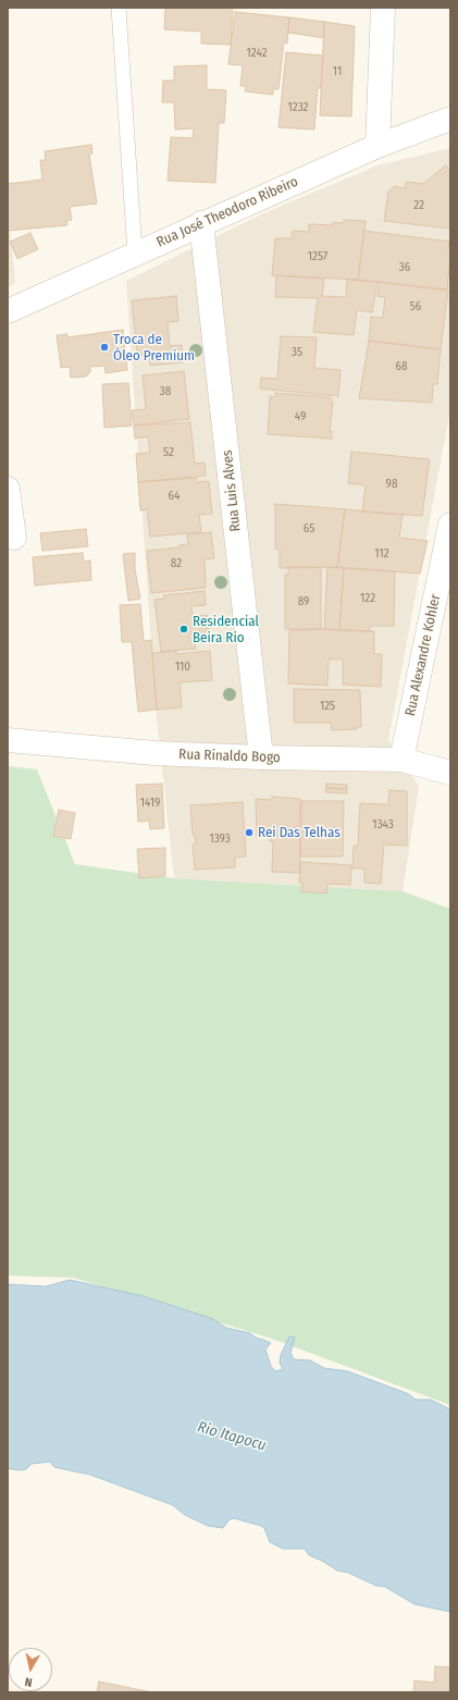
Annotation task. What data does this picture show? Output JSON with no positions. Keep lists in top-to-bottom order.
{
  "streets": {
    "street": [
      "Rua José Theodoro Ribeiro",
      "Rua Luis Alves",
      "Rua Alexandre Kohler",
      "Rua Rinaldo Bogo"
    ]
  },
  "crossings": [
    ["Rua José Theodoro Ribeiro", "Rua Luis Alves"],
    ["Rua Luis Alves", "Rua Rinaldo Bogo"],
    ["Rua Alexandre Kohler", "Rua Rinaldo Bogo"]
  ],
  "water": ["Rio Itapocu"],
  "places": ["Troca de Óleo Premium", "Residencial Beira Rio", "Rei Das Telhas"],
  "house_numbers": [
    "1242",
    "11",
    "1232",
    "22",
    "1257",
    "36",
    "56",
    "35",
    "68",
    "38",
    "49",
    "52",
    "98",
    "64",
    "65",
    "112",
    "82",
    "122",
    "89",
    "110",
    "125",
    "1419",
    "1343",
    "1393"
  ],
  "north": "bottom"
}
